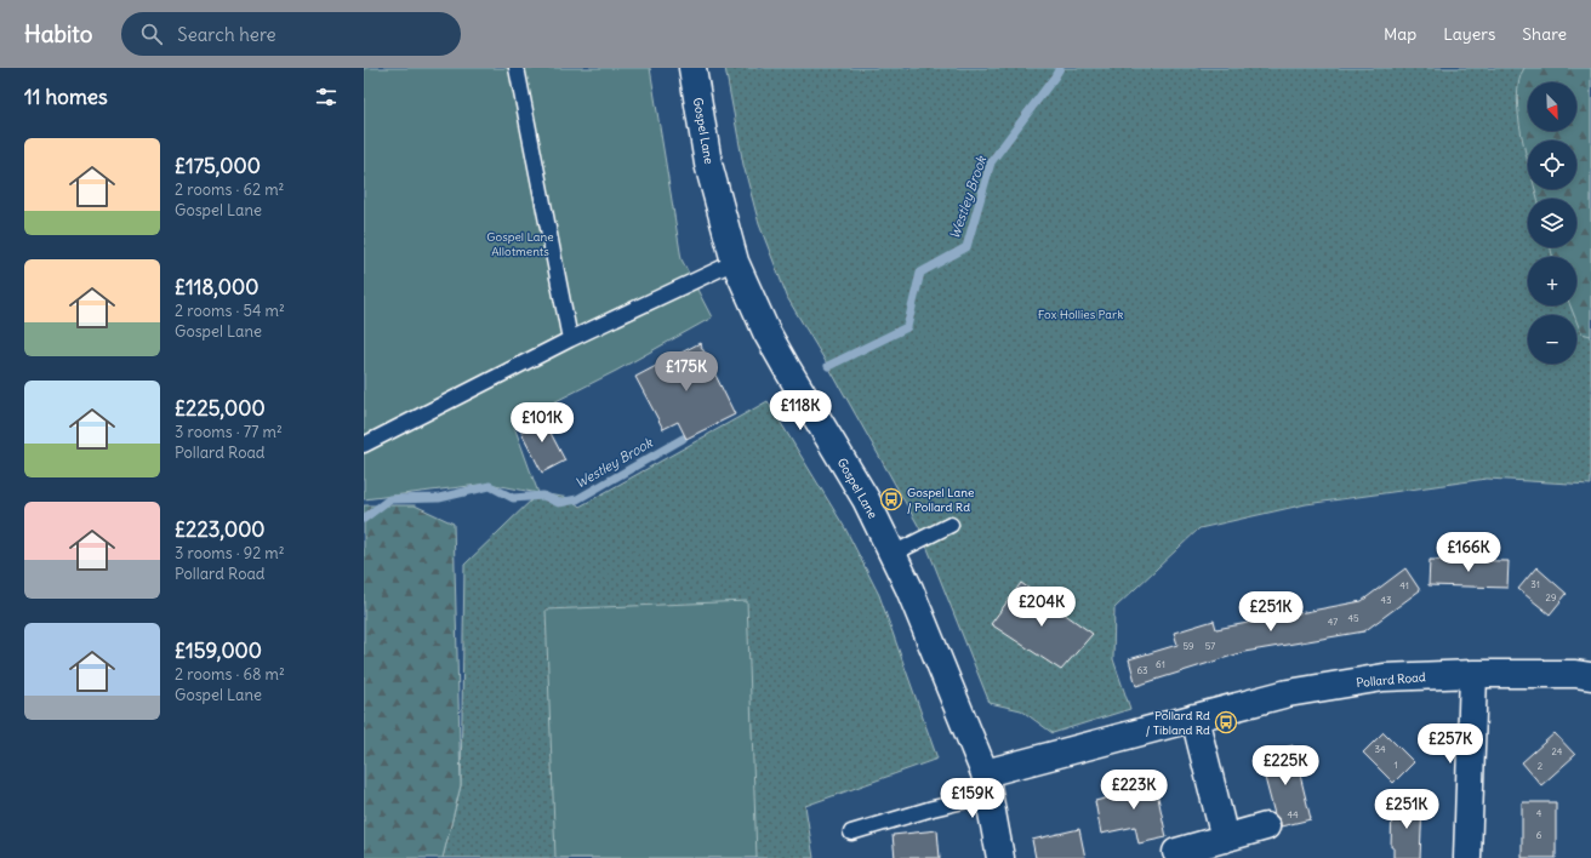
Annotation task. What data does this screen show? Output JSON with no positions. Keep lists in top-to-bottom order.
{
  "streets": {
    "street": ["Gospel Lane", "Pollard Road"]
  },
  "crossings": [
    ["Gospel Lane", "Pollard Road"]
  ],
  "water": ["Westley Brook"],
  "parks": ["Gospel Lane Allotments", "Fox Hollies Park"],
  "places": {
    "bus stop": ["Gospel Lane / Pollard Rd", "Pollard Rd / Tibland Rd"]
  },
  "house_numbers": [
    "31",
    "41",
    "29",
    "43",
    "45",
    "47",
    "59",
    "57",
    "61",
    "63",
    "34",
    "24",
    "1",
    "2",
    "4",
    "44",
    "6"
  ],
  "north": "bottom right",
  "page": {
    "header": "Habito",
    "search": "Search here",
    "nav": ["Map", "Layers", "Share"],
    "heading": "11 homes",
    "map_buttons": ["+", "−"],
    "list": [
      {
        "name": "£175,000",
        "note": "2 rooms · 62 m² · Gospel Lane"
      },
      {
        "name": "£118,000",
        "note": "2 rooms · 54 m² · Gospel Lane"
      },
      {
        "name": "£225,000",
        "note": "3 rooms · 77 m² · Pollard Road"
      },
      {
        "name": "£223,000",
        "note": "3 rooms · 92 m² · Pollard Road"
      },
      {
        "name": "£159,000",
        "note": "2 rooms · 68 m² · Gospel Lane"
      }
    ],
    "price": [
      "£175K",
      "£118K",
      "£101K",
      "£166K",
      "£204K",
      "£251K",
      "£257K",
      "£225K",
      "£223K",
      "£159K",
      "£251K"
    ]
  }
}
